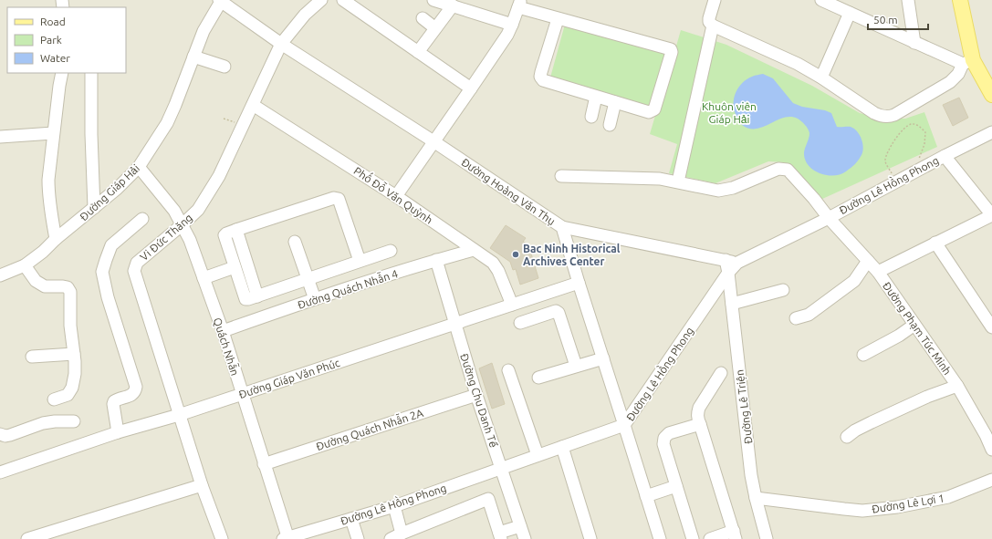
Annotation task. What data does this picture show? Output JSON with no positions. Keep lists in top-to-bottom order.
{
  "streets": {
    "street": [
      "Đường Lê Hồng Phong",
      "Đường Hoàng Văn Thụ",
      "Đường Giáp Hải",
      "Phố Đỗ Văn Quỳnh",
      "Vi Đức Thăng",
      "Đường Quách Nhẫn 4",
      "Đường Phạm Túc Minh",
      "Quách Nhẫn",
      "Đường Giáp Văn Phúc",
      "Đường Chu Danh Tể",
      "Đường Lê Triện",
      "Đường Quách Nhẫn 2A",
      "Đường Lê Lợi 1"
    ]
  },
  "crossings": [
    ["Đường Lê Hồng Phong", "Đường Hoàng Văn Thụ"],
    ["Đường Lê Hồng Phong", "Đường Phạm Túc Minh"],
    ["Đường Lê Hồng Phong", "Quách Nhẫn"],
    ["Đường Lê Hồng Phong", "Đường Chu Danh Tể"],
    ["Đường Lê Hồng Phong", "Đường Lê Triện"],
    ["Đường Hoàng Văn Thụ", "Đường Giáp Hải"],
    ["Đường Hoàng Văn Thụ", "Vi Đức Thăng"],
    ["Đường Hoàng Văn Thụ", "Đường Giáp Văn Phúc"],
    ["Đường Giáp Hải", "Quách Nhẫn"],
    ["Phố Đỗ Văn Quỳnh", "Vi Đức Thăng"],
    ["Phố Đỗ Văn Quỳnh", "Đường Quách Nhẫn 4"],
    ["Phố Đỗ Văn Quỳnh", "Đường Giáp Văn Phúc"],
    ["Vi Đức Thăng", "Quách Nhẫn"],
    ["Vi Đức Thăng", "Đường Giáp Văn Phúc"],
    ["Đường Quách Nhẫn 4", "Quách Nhẫn"],
    ["Đường Quách Nhẫn 4", "Đường Chu Danh Tể"],
    ["Quách Nhẫn", "Đường Giáp Văn Phúc"],
    ["Quách Nhẫn", "Đường Quách Nhẫn 2A"],
    ["Đường Giáp Văn Phúc", "Đường Chu Danh Tể"],
    ["Đường Chu Danh Tể", "Đường Quách Nhẫn 2A"],
    ["Đường Lê Triện", "Đường Lê Lợi 1"]
  ],
  "parks": ["Khuôn viên Giáp Hải"],
  "places": ["Bac Ninh Historical Archives Center"],
  "legend": ["Road", "Park", "Water"],
  "scale_bar": "50 m"
}
